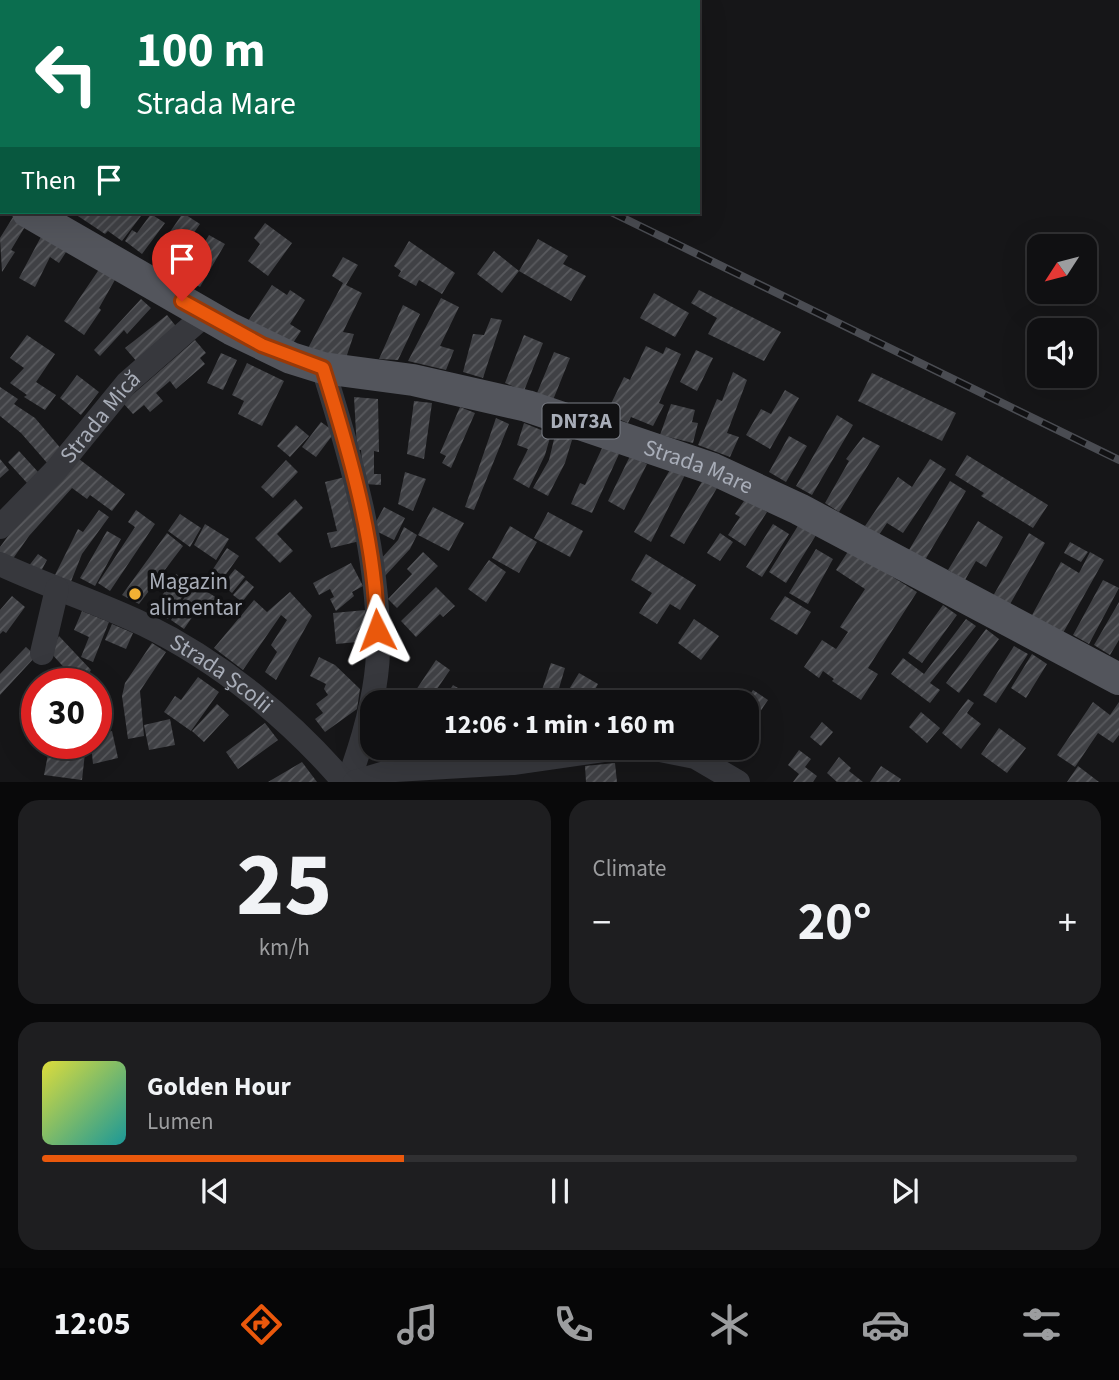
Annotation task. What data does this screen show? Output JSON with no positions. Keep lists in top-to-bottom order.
{
  "streets": {
    "main road": ["DN73A", "Strada Mare"],
    "street": ["Strada Mică", "Strada Școlii"]
  },
  "crossings": [
    ["Strada Mică", "Strada Mare"]
  ],
  "places": ["Magazin alimentar"],
  "north": "bottom left",
  "page": {
    "turn": ["100 m", "Strada Mare"],
    "then": "Then",
    "limit": "30",
    "trip": "12:06 · 1 min · 160 m",
    "tile": [
      ["25", "km/h"],
      "Climate"
    ],
    "heat": ["−", "20°", "+"],
    "song": ["Golden Hour", "Lumen"],
    "tabs": "12:05"
  }
}
